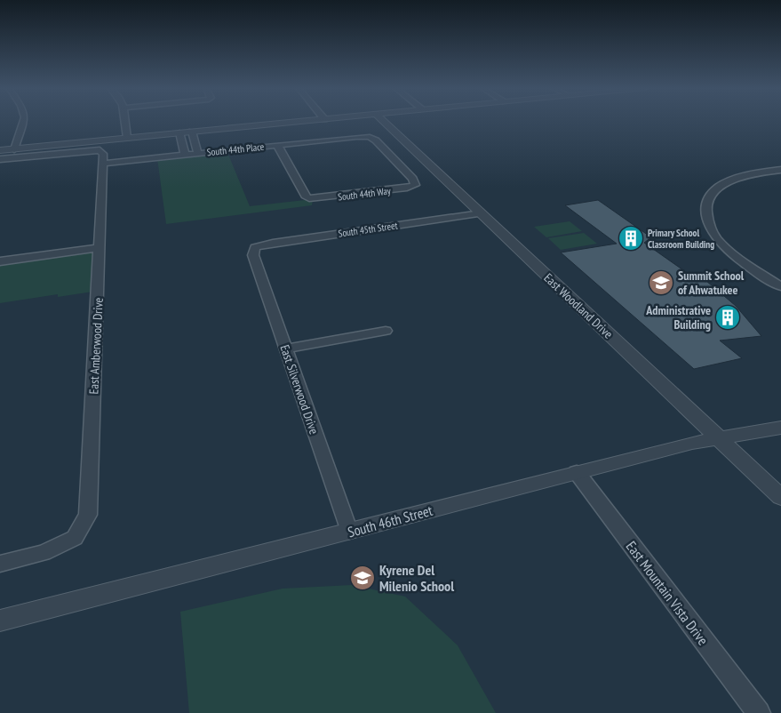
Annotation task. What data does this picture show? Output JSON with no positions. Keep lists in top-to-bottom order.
{
  "streets": {
    "street": [
      "South 44th Place",
      "South 44th Way",
      "South 45th Street",
      "East Woodland Drive",
      "East Amberwood Drive",
      "East Silverwood Drive",
      "South 46th Street",
      "East Mountain Vista Drive"
    ]
  },
  "crossings": [
    ["South 44th Place", "South 44th Way"],
    ["South 44th Place", "East Amberwood Drive"],
    ["South 45th Street", "East Woodland Drive"],
    ["South 45th Street", "East Silverwood Drive"],
    ["East Woodland Drive", "South 46th Street"],
    ["East Silverwood Drive", "South 46th Street"],
    ["South 46th Street", "East Mountain Vista Drive"]
  ],
  "places": {
    "building": ["Primary School Classroom Building", "Administrative Building"],
    "school or university": ["Summit School of Ahwatukee", "Kyrene Del Milenio School"]
  }
}
